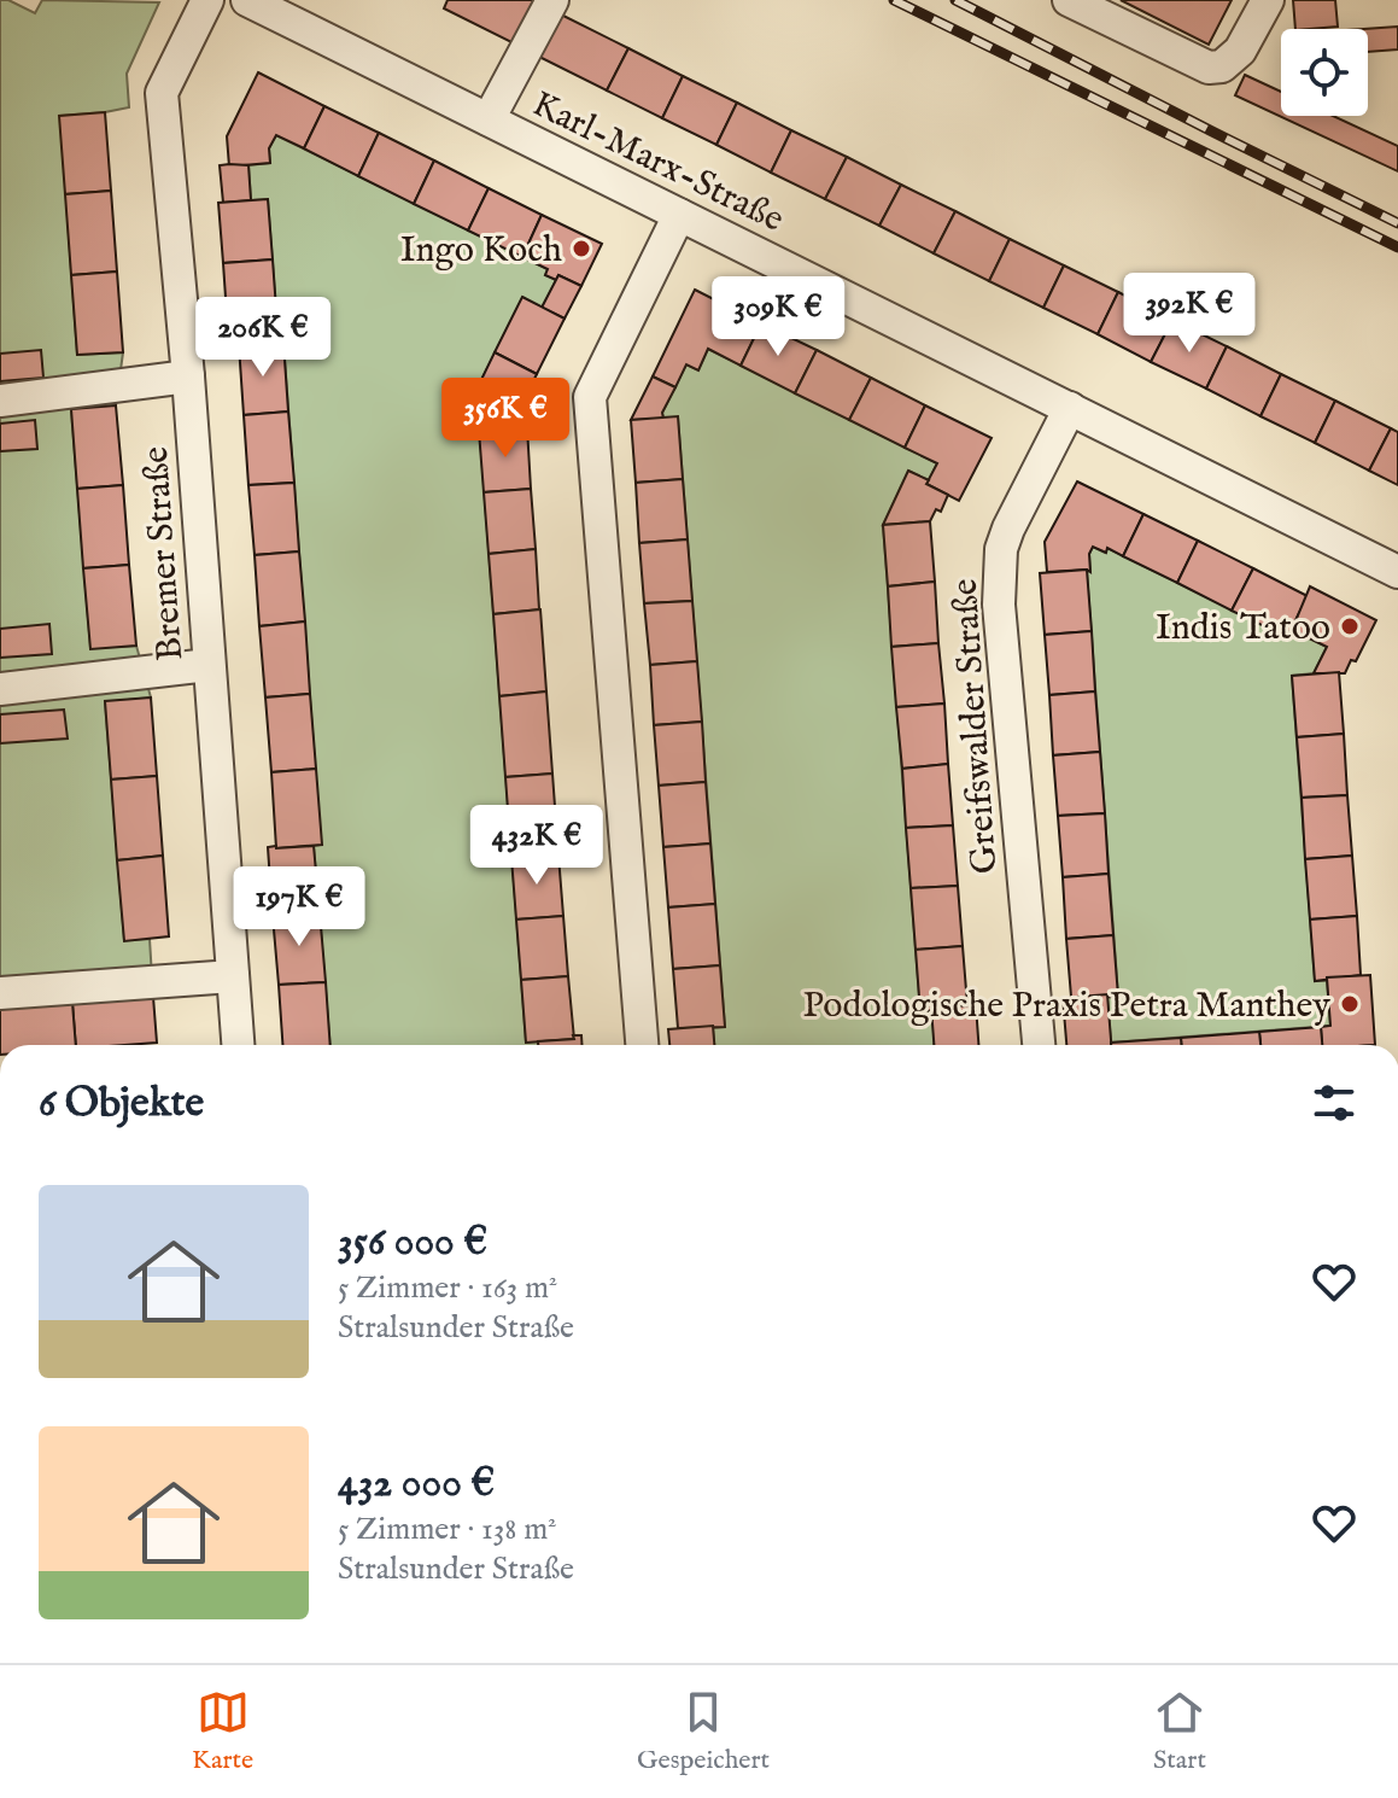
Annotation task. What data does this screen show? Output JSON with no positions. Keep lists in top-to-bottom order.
{
  "streets": {
    "street": ["Karl-Marx-Straße", "Bremer Straße", "Greifswalder Straße"]
  },
  "crossings": [
    ["Karl-Marx-Straße", "Greifswalder Straße"]
  ],
  "places": ["Ingo Koch", "Indis Tatoo", "Podologische Praxis Petra Manthey"],
  "page": {
    "price": [
      "392K €",
      "309K €",
      "206K €",
      "356K €",
      "432K €",
      "197K €"
    ],
    "heading": "6 Objekte",
    "list": [
      {
        "name": "356 000 €",
        "note": "5 Zimmer · 163 m² · Stralsunder Straße"
      },
      {
        "name": "432 000 €",
        "note": "5 Zimmer · 138 m² · Stralsunder Straße"
      }
    ],
    "tabs": ["Karte", "Gespeichert", "Start"]
  }
}
